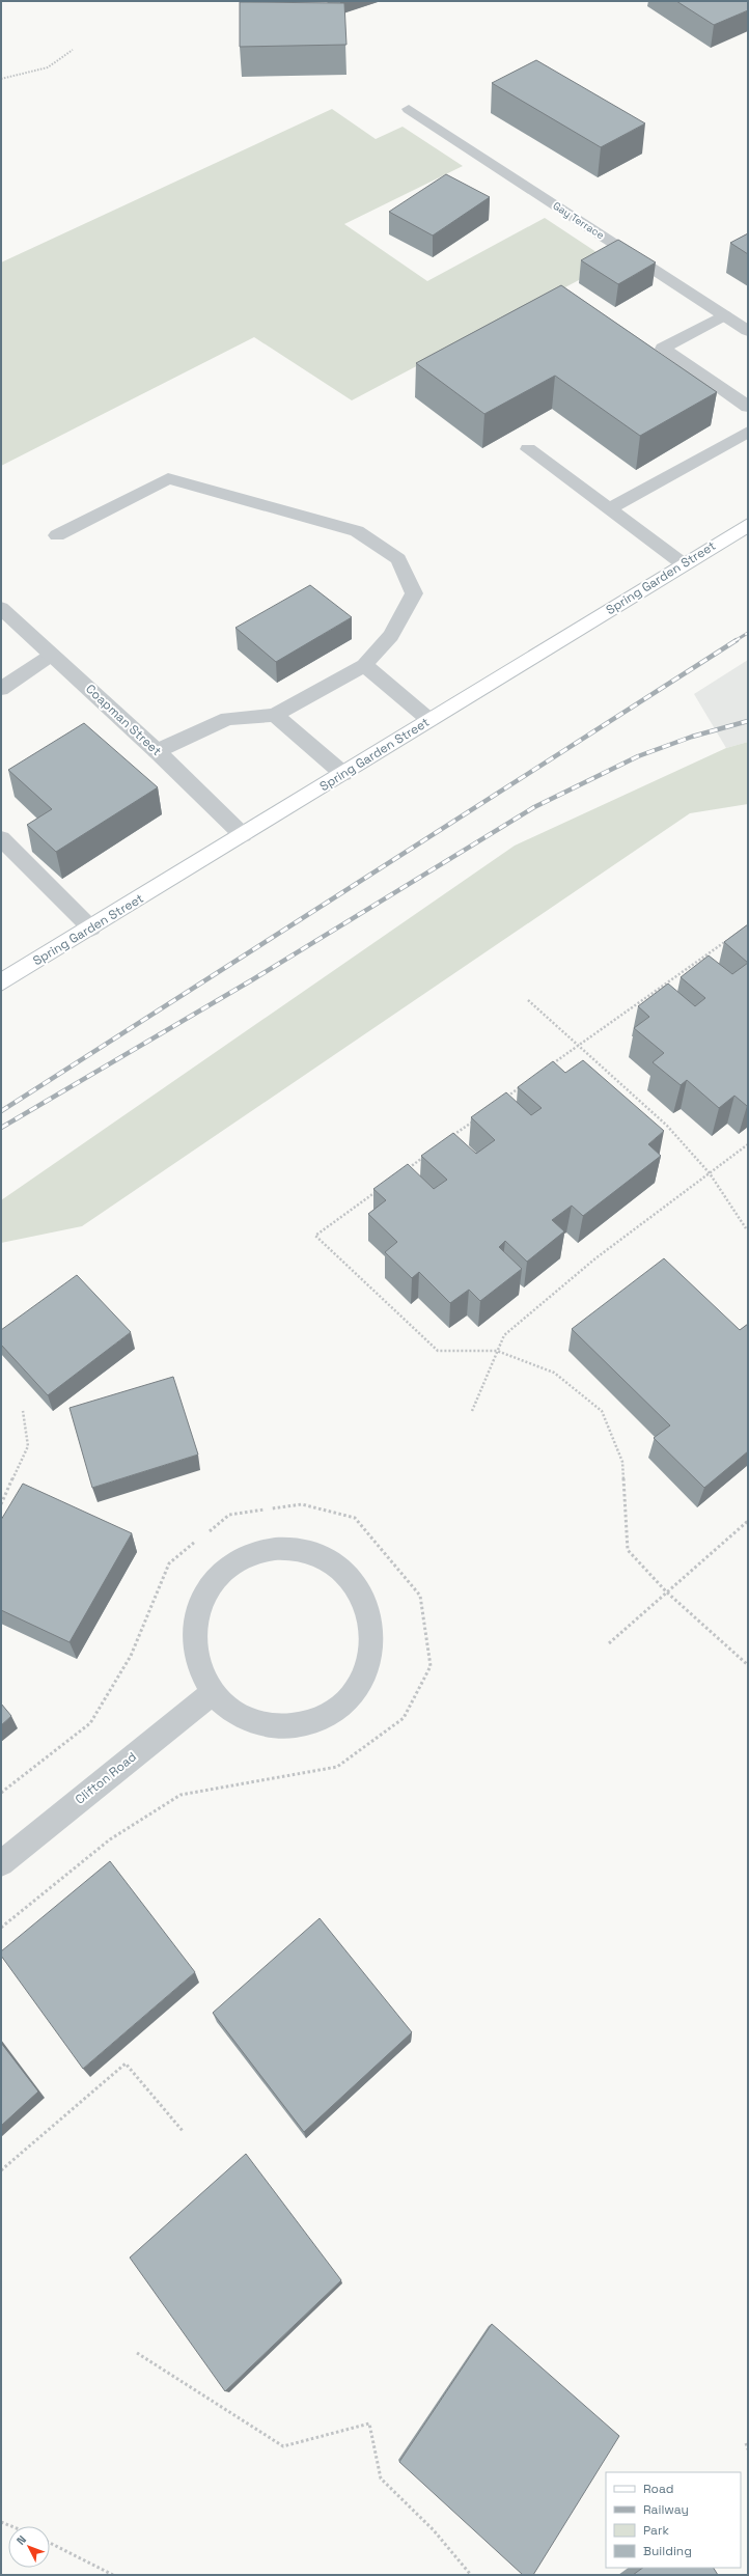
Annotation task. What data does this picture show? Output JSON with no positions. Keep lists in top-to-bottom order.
{
  "streets": {
    "main road": ["Spring Garden Street"],
    "street": ["Gay Terrace", "Coapman Street", "Clifton Road"]
  },
  "crossings": [
    ["Spring Garden Street", "Coapman Street"]
  ],
  "legend": [
    "Road",
    "Railway",
    "Park",
    "Building"
  ],
  "north": "top left"
}
